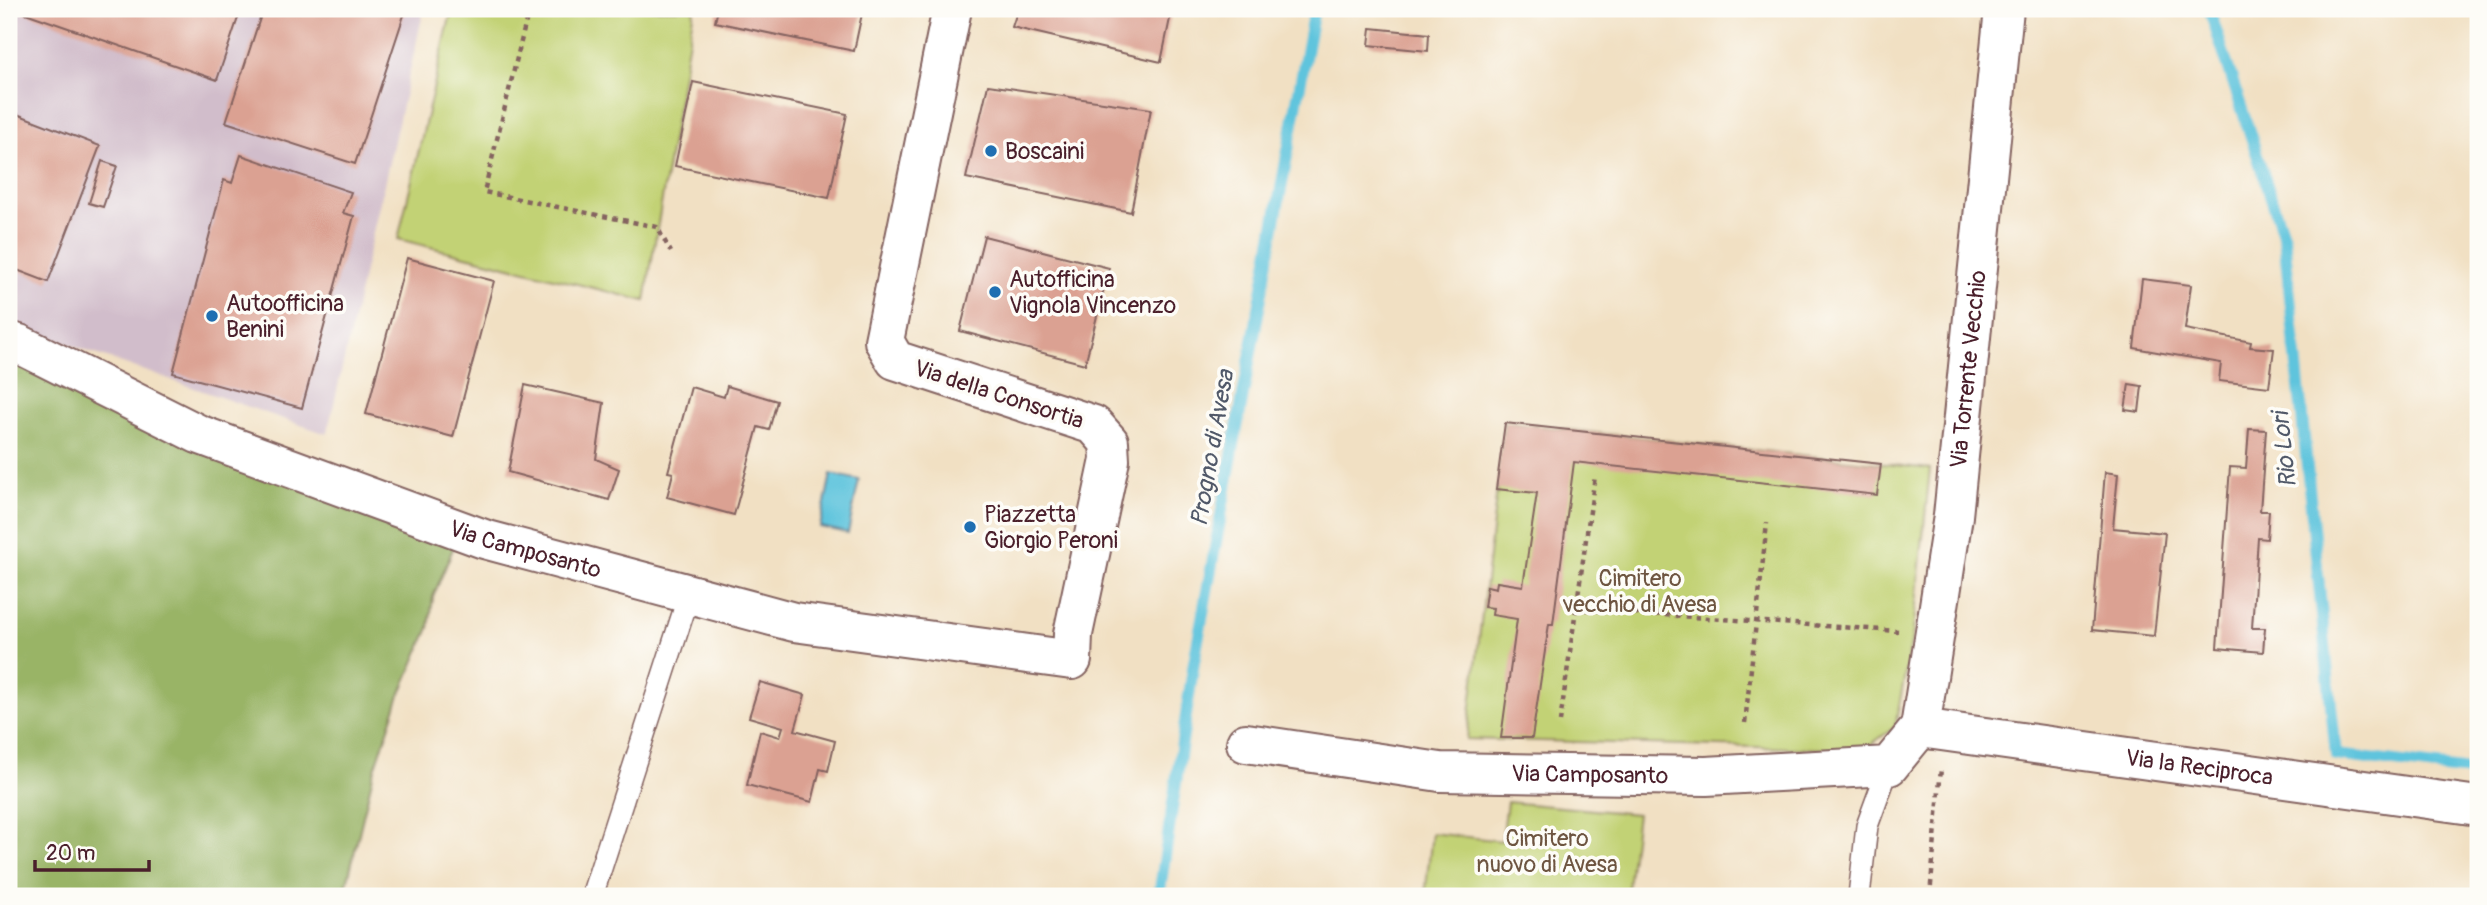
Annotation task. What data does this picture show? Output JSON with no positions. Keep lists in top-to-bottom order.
{
  "streets": {
    "street": [
      "Via Torrente Vecchio",
      "Via della Consortia",
      "Via Camposanto",
      "Via la Reciproca"
    ]
  },
  "crossings": [
    ["Via Torrente Vecchio", "Via la Reciproca"],
    ["Via della Consortia", "Via Camposanto"]
  ],
  "water": ["Progno di Avesa", "Rio Lori"],
  "parks": ["Cimitero vecchio di Avesa", "Cimitero nuovo di Avesa"],
  "places": [
    "Boscaini",
    "Autofficina Vignola Vincenzo",
    "Autoofficina Benini",
    "Piazzetta Giorgio Peroni"
  ],
  "scale_bar": "20 m"
}
